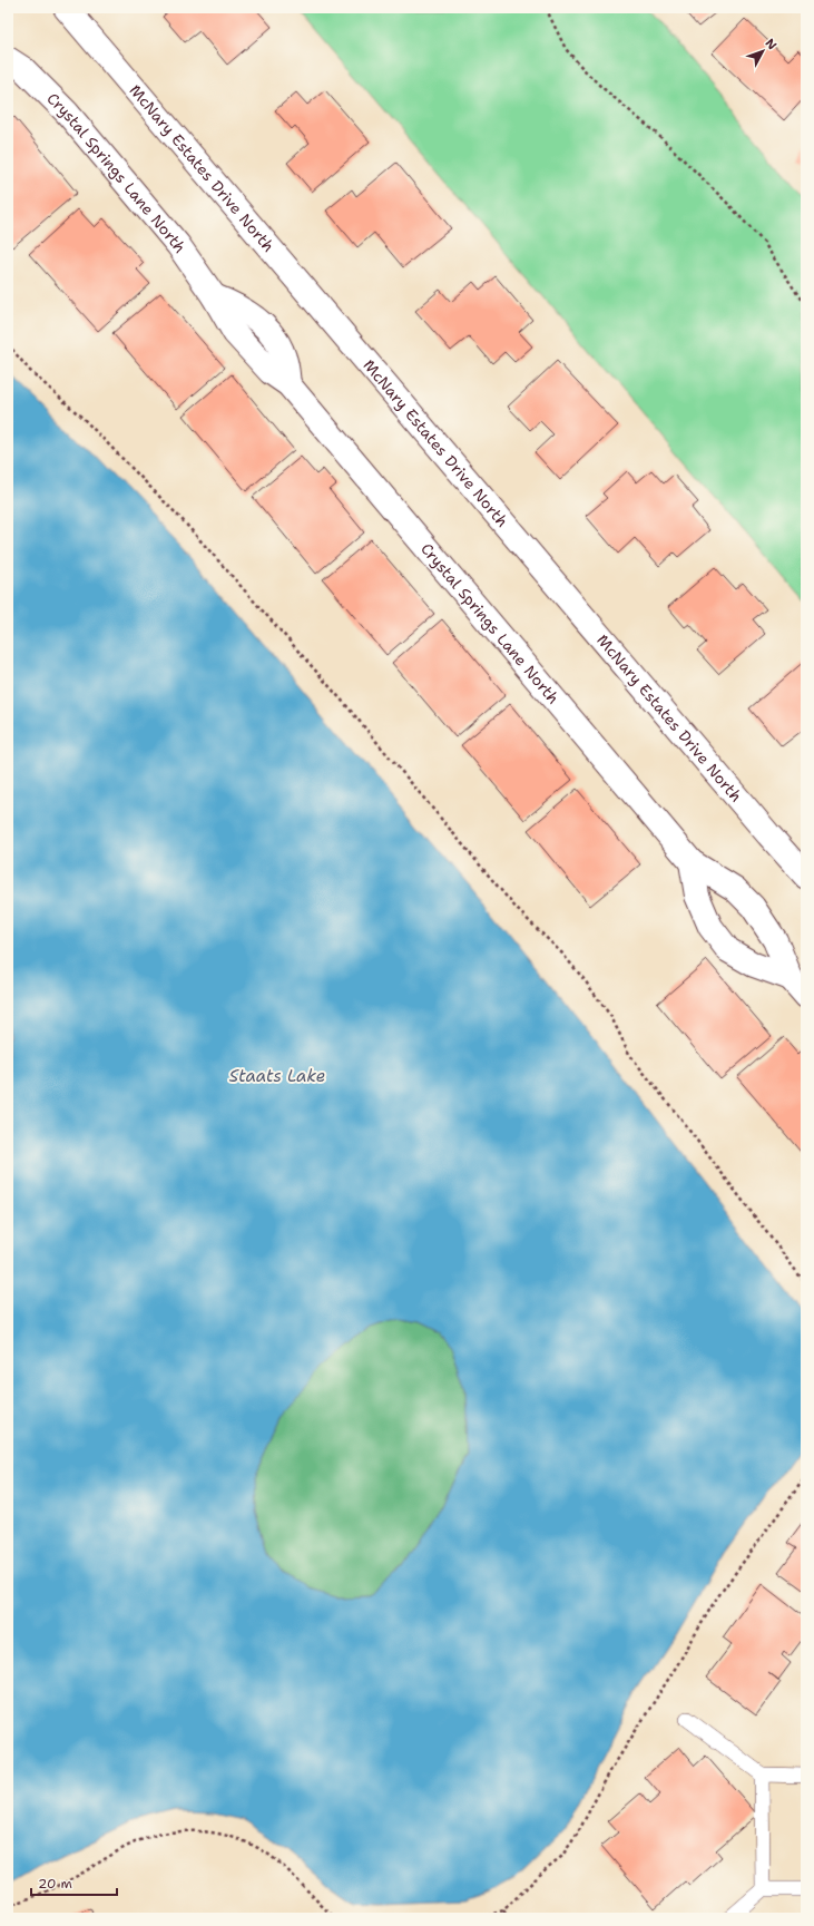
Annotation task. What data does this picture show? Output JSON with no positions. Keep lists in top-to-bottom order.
{
  "streets": {
    "street": ["McNary Estates Drive North", "Crystal Springs Lane North"]
  },
  "water": ["Staats Lake"],
  "scale_bar": "20 m",
  "north": "top right"
}
